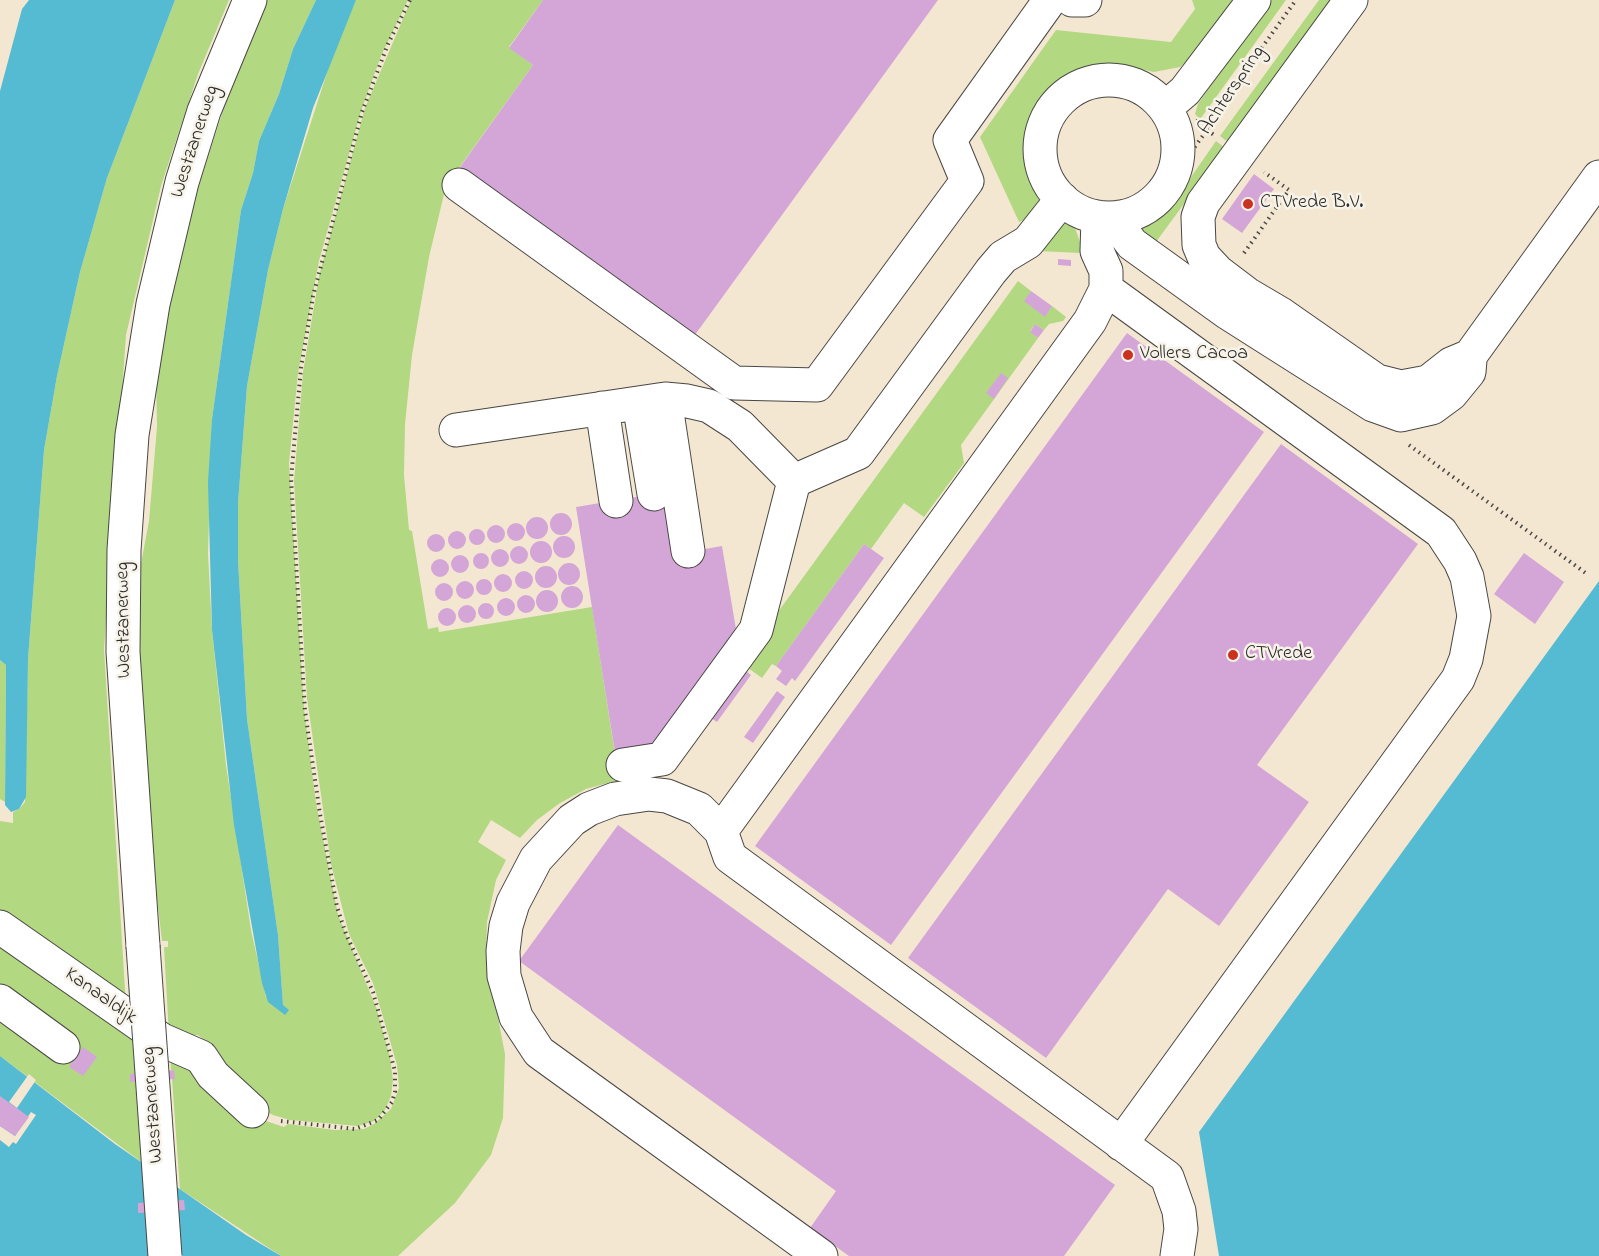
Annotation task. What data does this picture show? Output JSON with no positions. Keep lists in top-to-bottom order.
{
  "streets": {
    "main road": ["Achterspring", "Westzanerweg", "Kanaaldijk"]
  },
  "places": ["CTVrede B.V.", "Vollers Cacoa", "CTVrede"]
}
